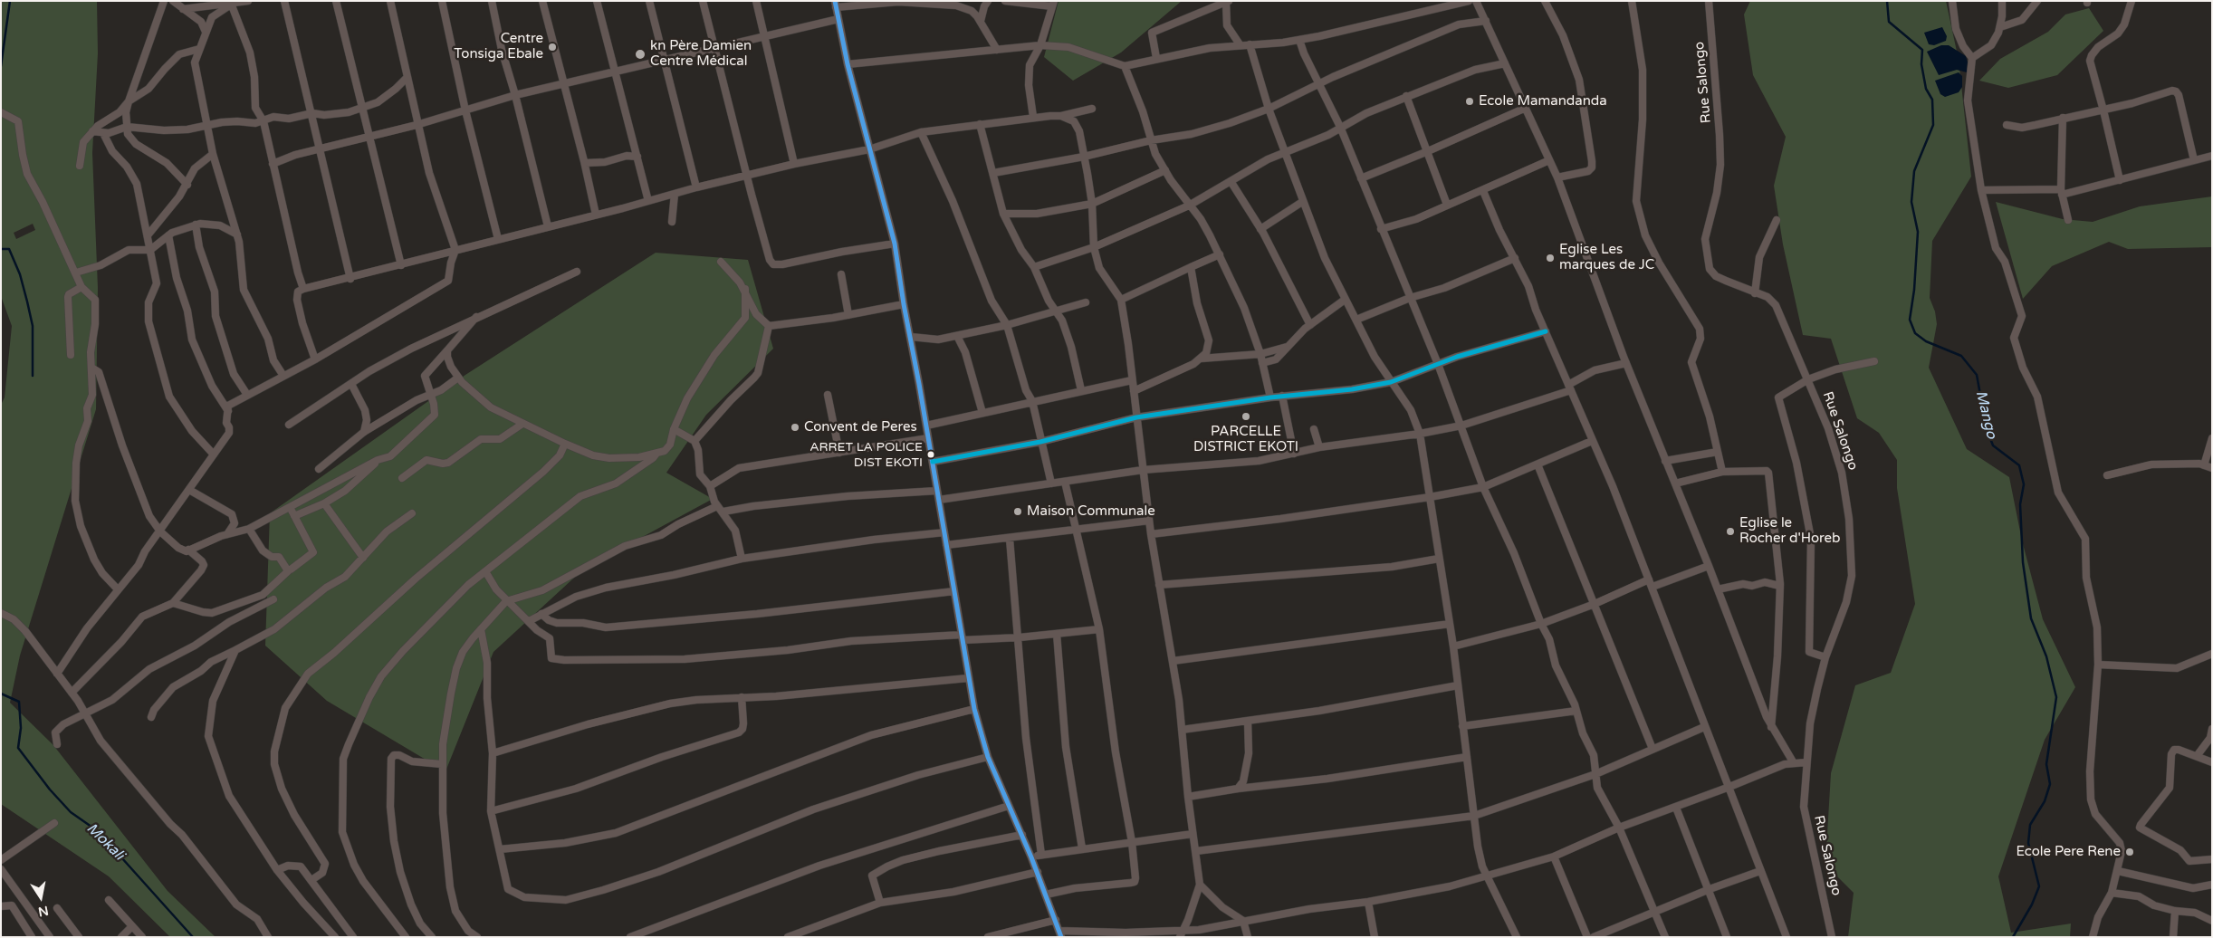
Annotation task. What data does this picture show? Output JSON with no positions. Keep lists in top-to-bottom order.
{
  "streets": {
    "street": ["Rue Salongo"]
  },
  "water": ["Mango", "Mokali"],
  "places": [
    "Centre Tonsiga Ebale",
    "kn Père Damien Centre Médical",
    "Ecole Mamandanda",
    "Eglise Les marques de JC",
    "PARCELLE DISTRICT EKOTI",
    "Convent de Peres",
    "ARRET LA POLICE DIST EKOTI",
    "Maison Communale",
    "Eglise le Rocher d'Horeb",
    "Ecole Pere Rene"
  ],
  "north": "bottom"
}
